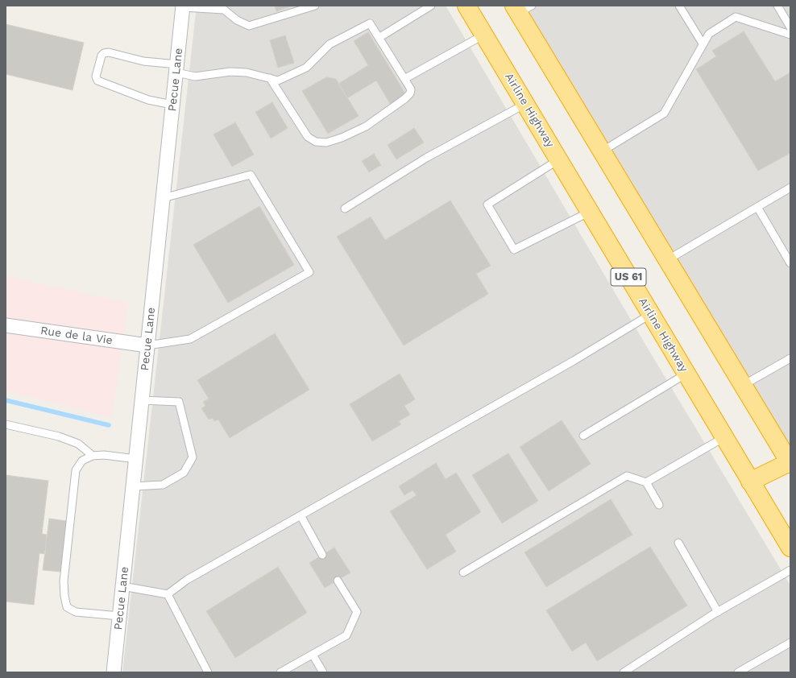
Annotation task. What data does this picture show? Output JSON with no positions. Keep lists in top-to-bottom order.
{
  "streets": {
    "highway": ["Airline Highway", "US 61"],
    "street": ["Pecue Lane", "Rue de la Vie"]
  },
  "crossings": [
    ["Pecue Lane", "Rue de la Vie"]
  ]
}
